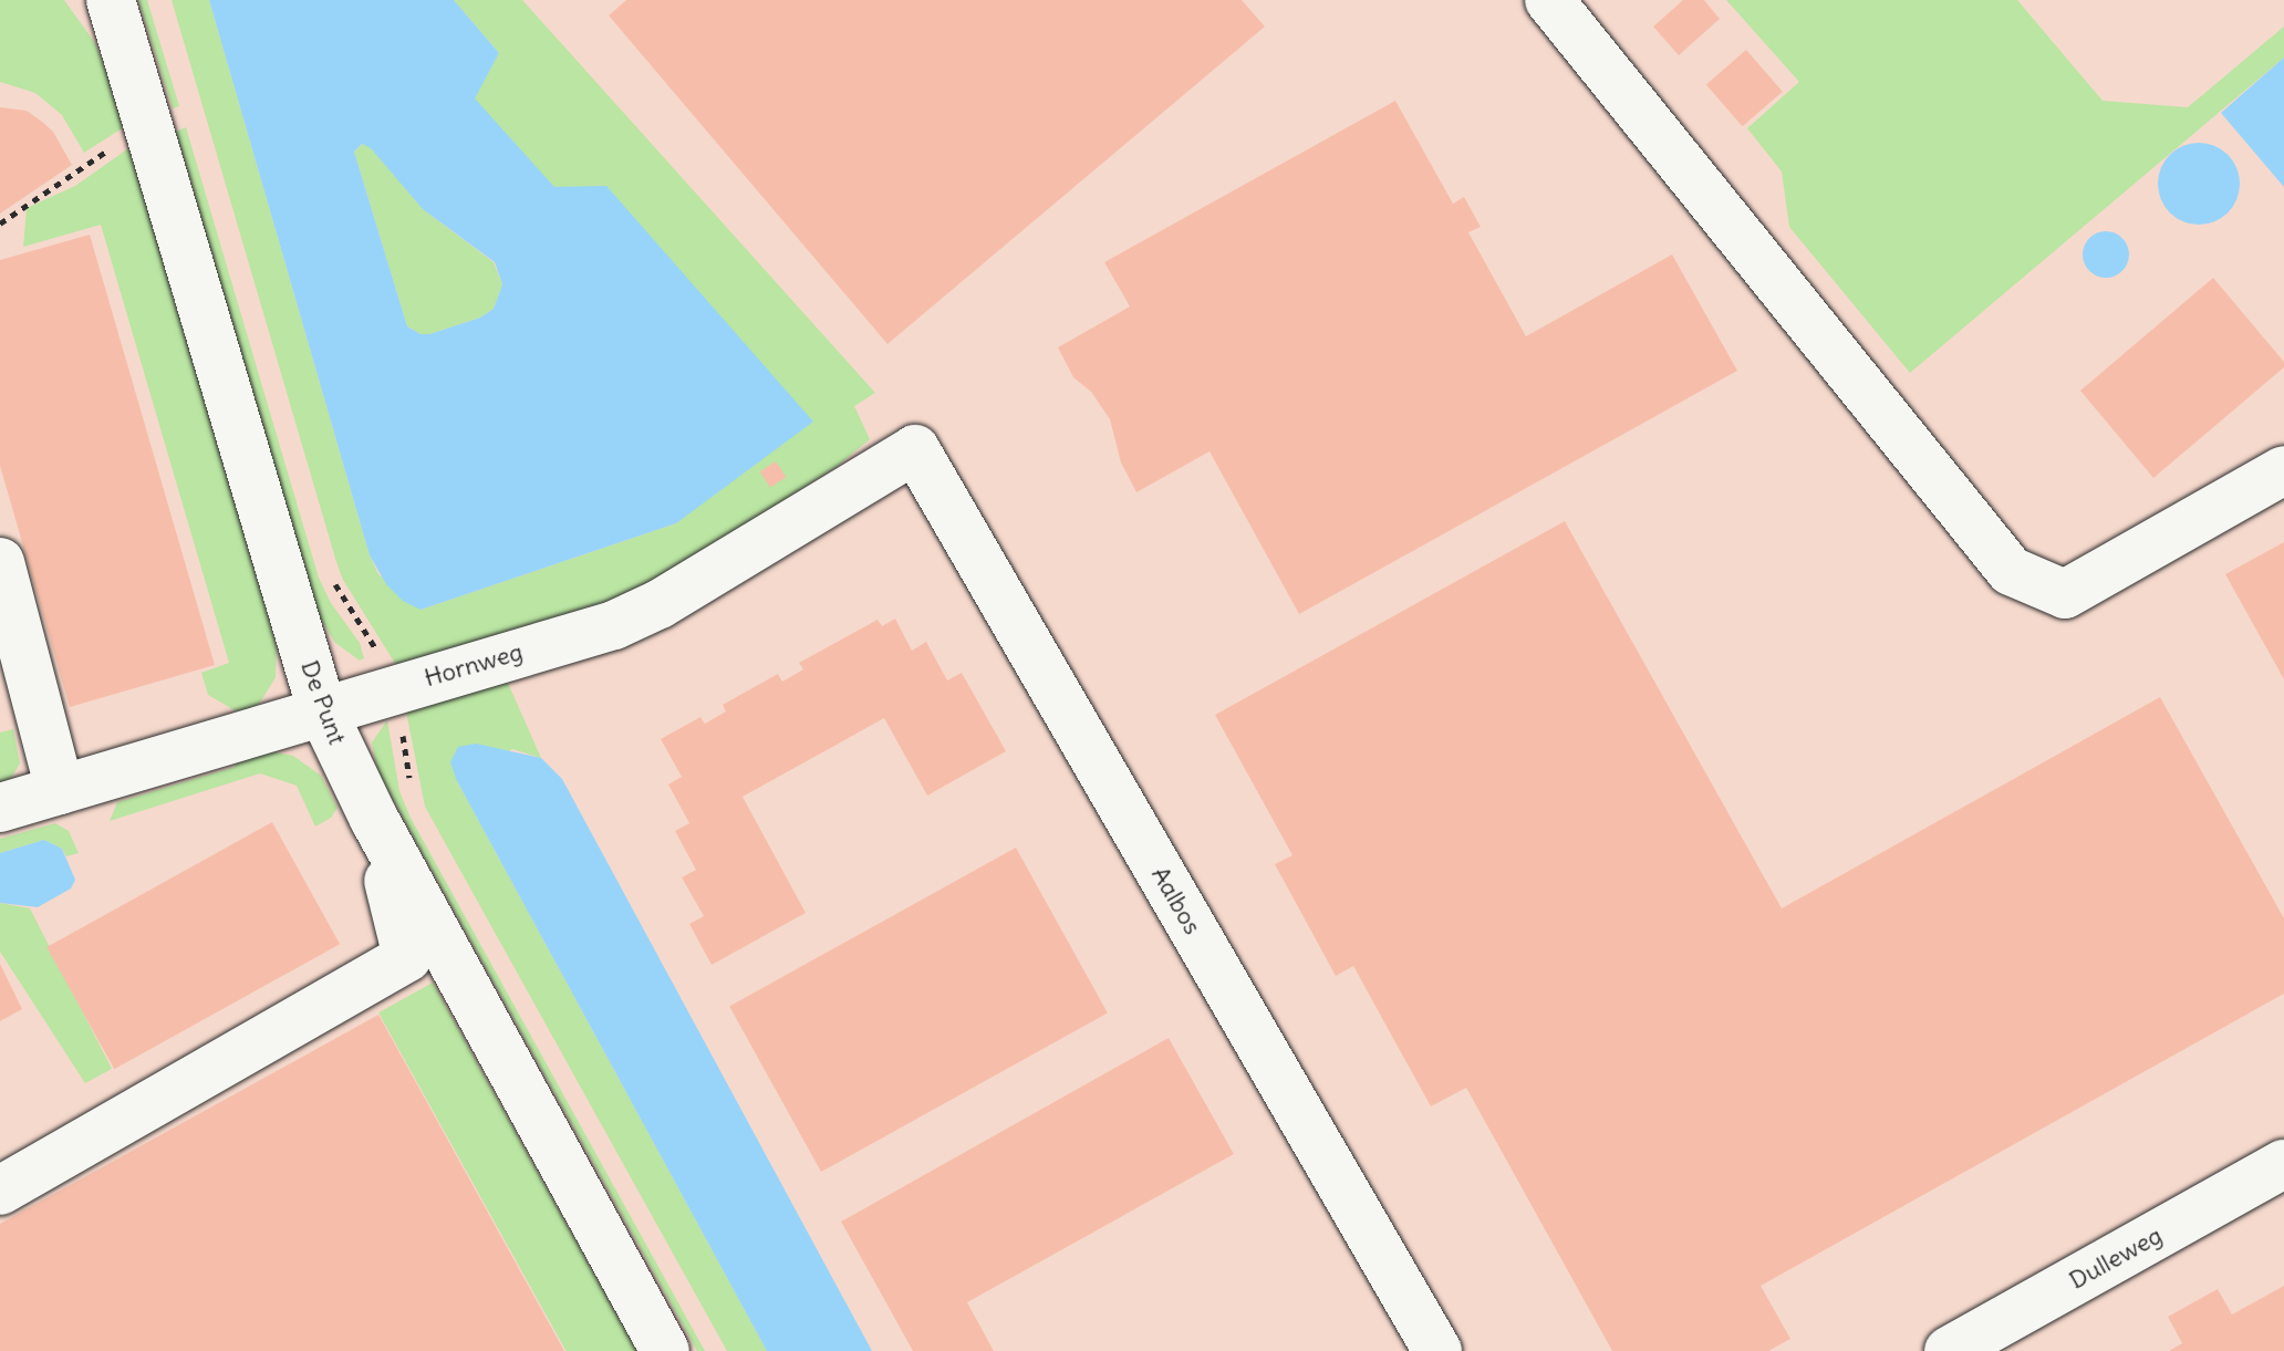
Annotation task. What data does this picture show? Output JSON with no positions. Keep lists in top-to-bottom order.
{
  "streets": {
    "street": [
      "Hornweg",
      "De Punt",
      "Aalbos",
      "Dulleweg"
    ]
  },
  "crossings": [
    ["Hornweg", "De Punt"],
    ["Hornweg", "Aalbos"]
  ]
}
